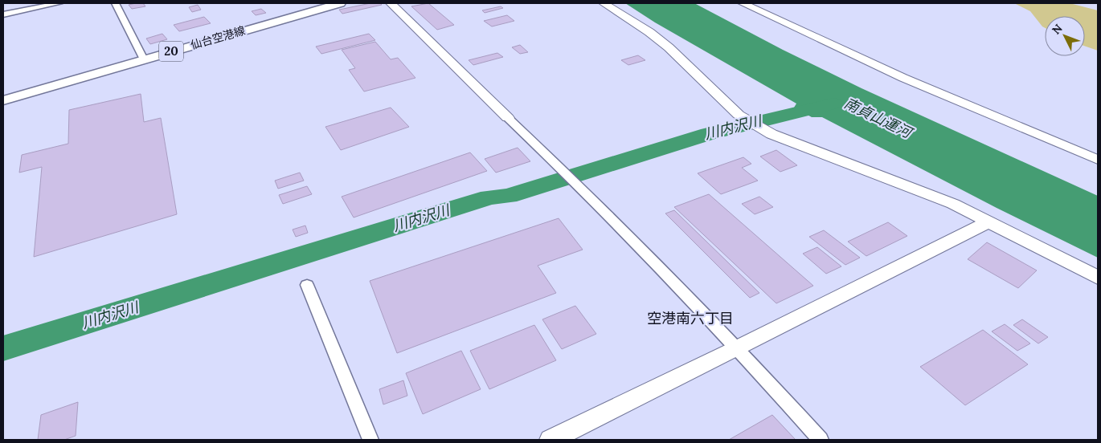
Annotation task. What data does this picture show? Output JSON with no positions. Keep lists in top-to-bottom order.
{
  "streets": {
    "main road": ["仙台空港線", "20"]
  },
  "districts": ["空港南六丁目"],
  "water": ["南貞山運河", "川内沢川"],
  "north": "top left"
}
